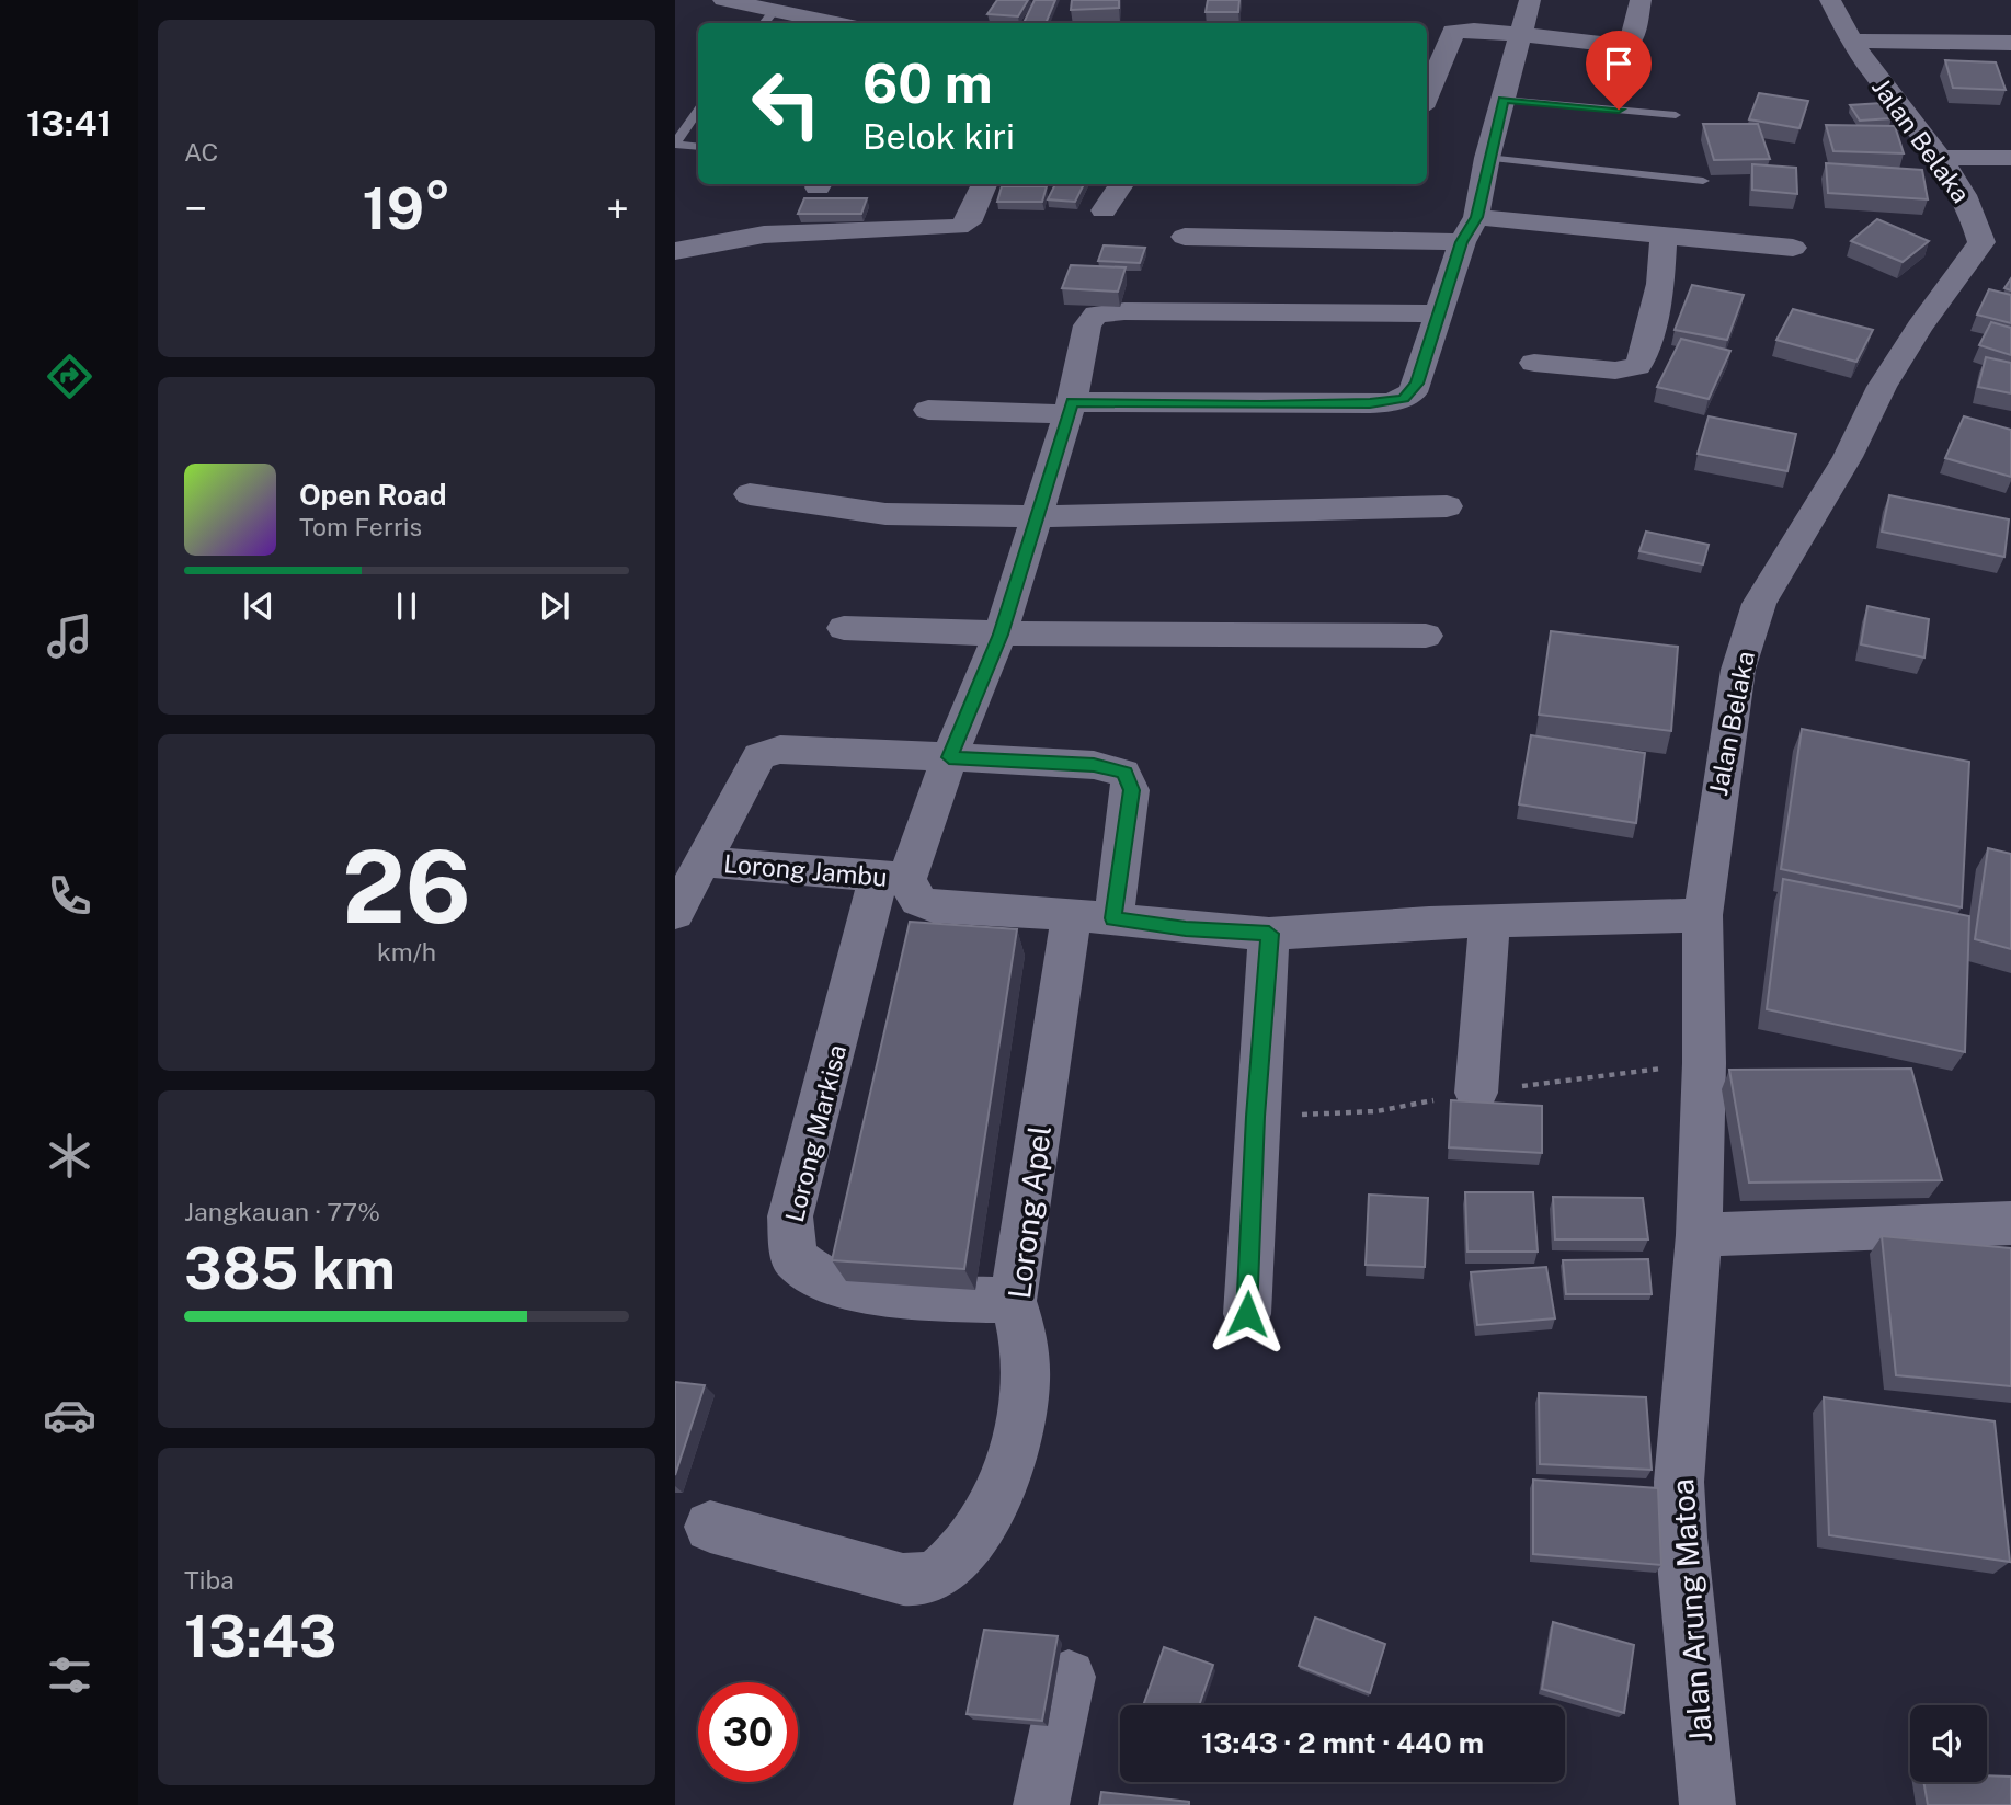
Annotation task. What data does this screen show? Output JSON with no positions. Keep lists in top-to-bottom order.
{
  "streets": {
    "street": [
      "Jalan Belaka",
      "Lorong Jambu",
      "Lorong Markisa",
      "Lorong Apel",
      "Jalan Arung Matoa"
    ]
  },
  "crossings": [
    ["Jalan Belaka", "Jalan Arung Matoa"],
    ["Lorong Jambu", "Lorong Markisa"],
    ["Lorong Markisa", "Lorong Apel"]
  ],
  "page": {
    "tabs": "13:41",
    "tile": [
      "AC",
      ["26", "km/h"],
      ["Jangkauan · 77%", "385 km"],
      ["Tiba", "13:43"]
    ],
    "turn": ["60 m", "Belok kiri"],
    "heat": ["−", "19°", "+"],
    "song": ["Open Road", "Tom Ferris"],
    "limit": "30",
    "trip": "13:43 · 2 mnt · 440 m"
  }
}
